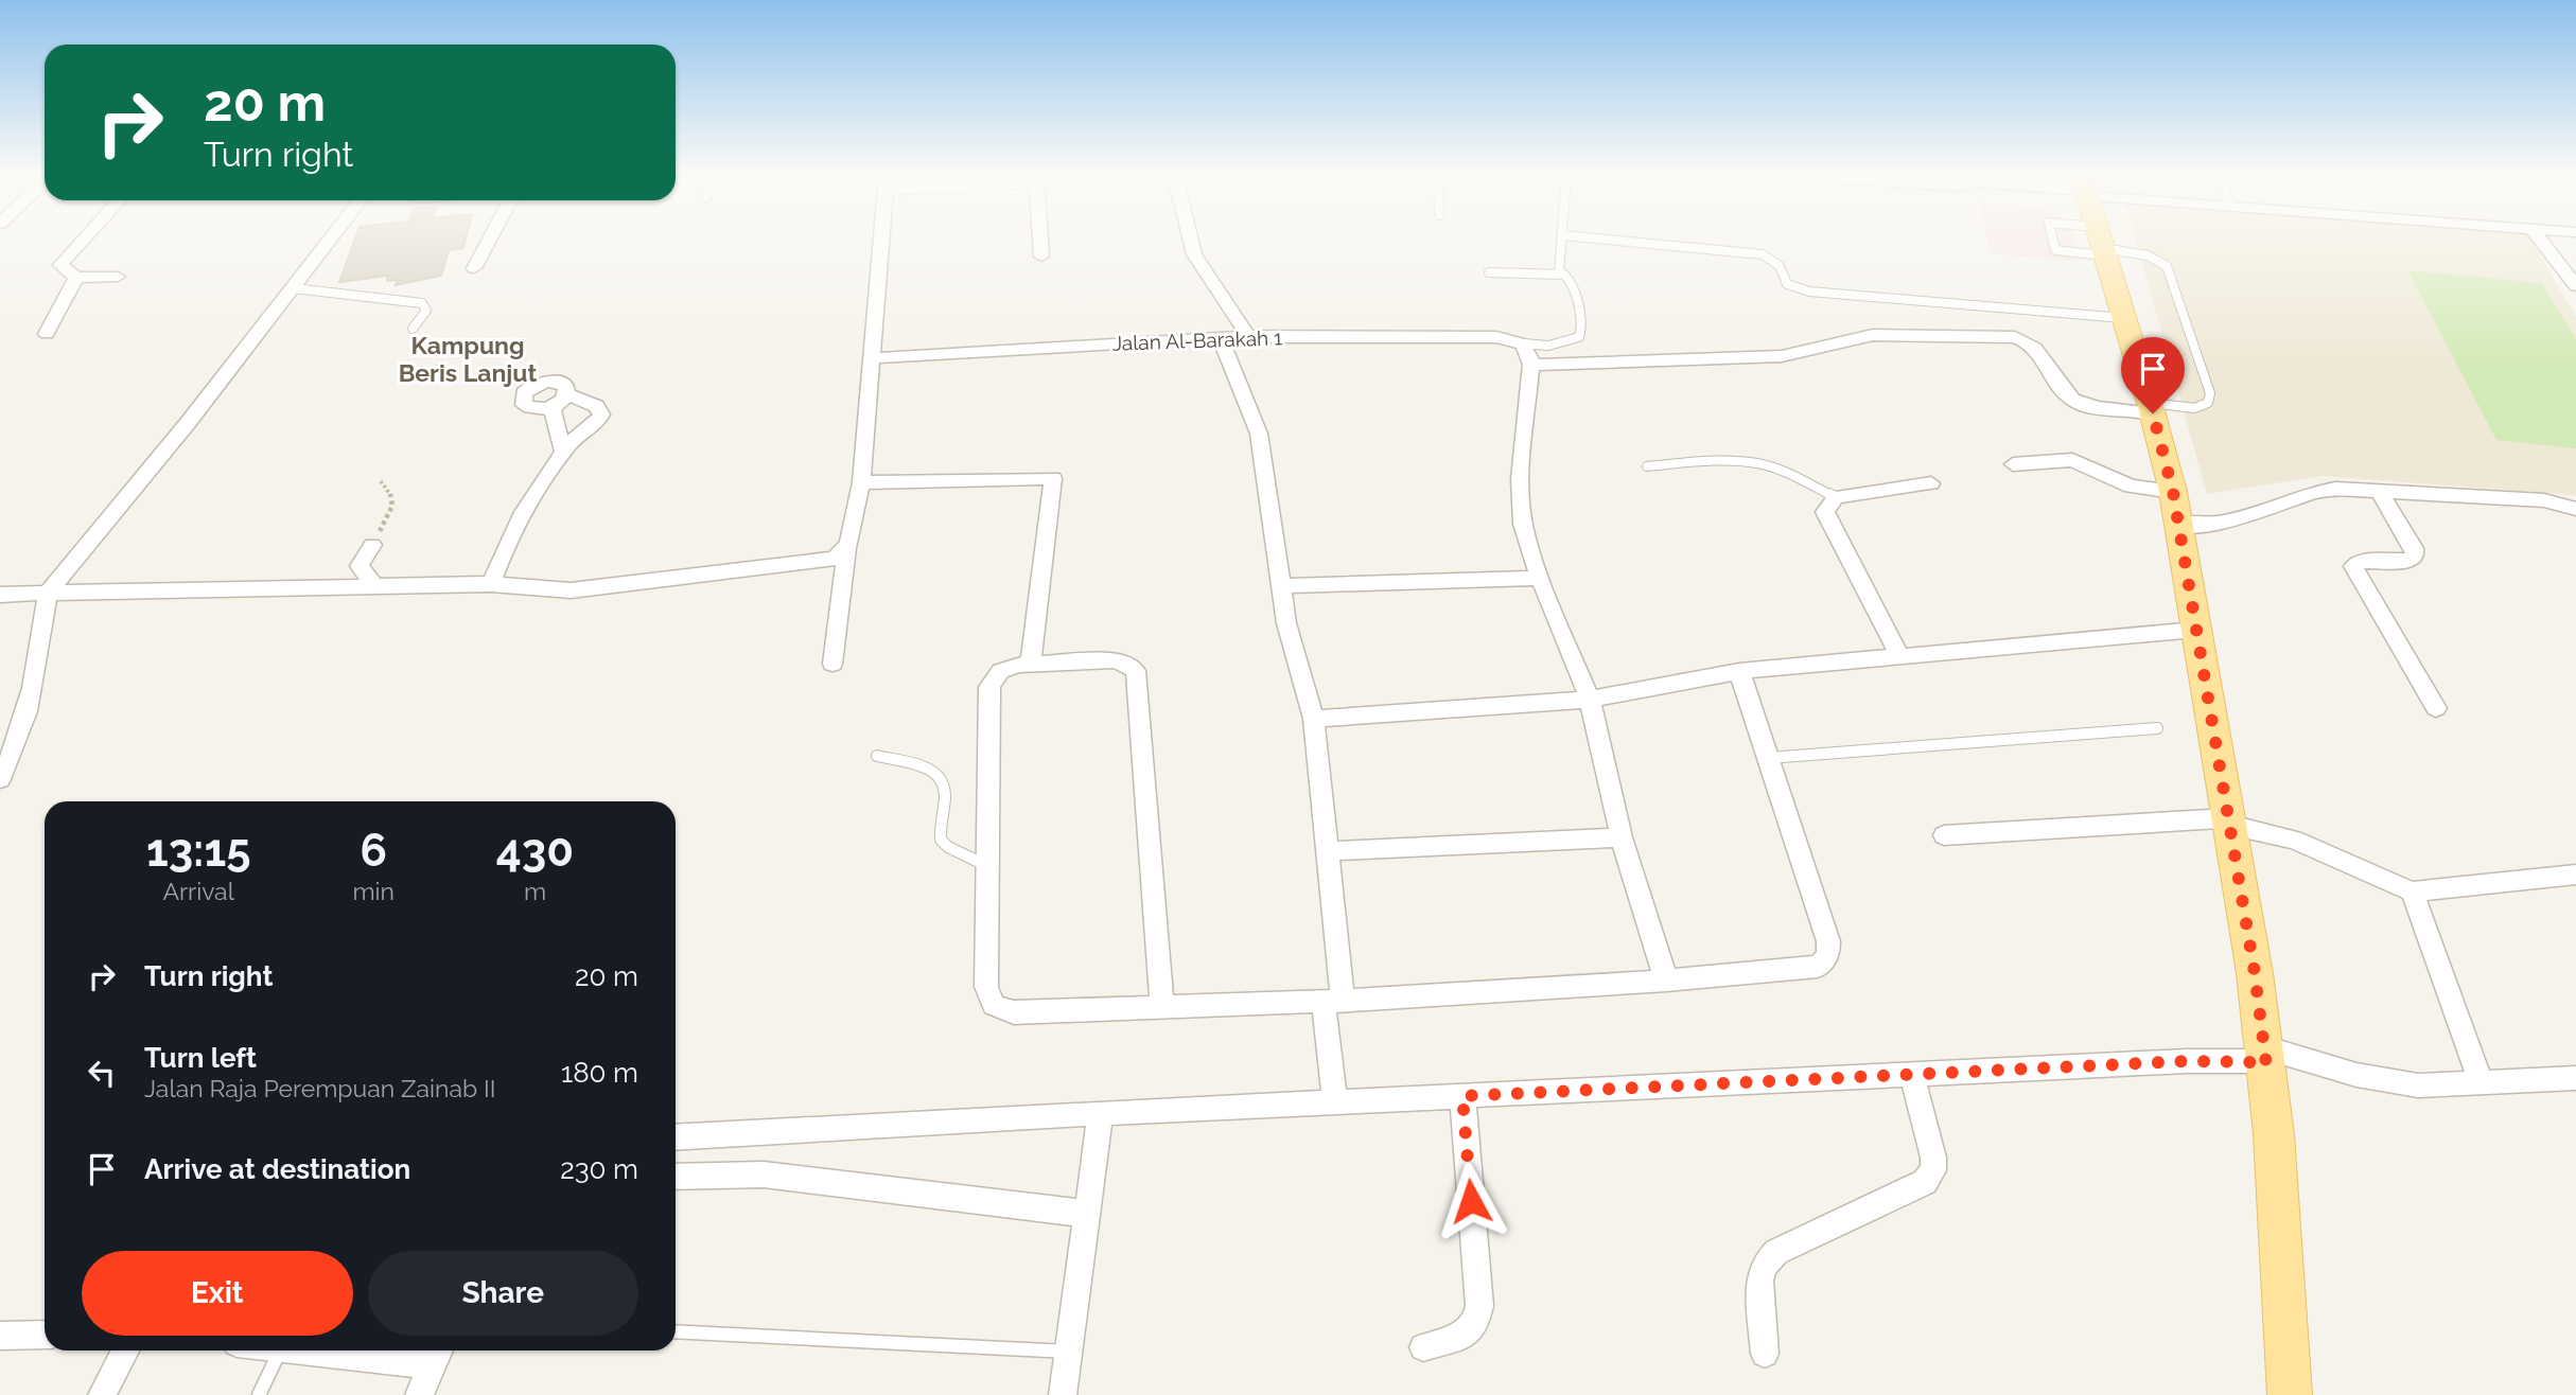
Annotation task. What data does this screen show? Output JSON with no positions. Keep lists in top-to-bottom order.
{
  "streets": {
    "street": ["Jalan Al-Barakah 1"]
  },
  "districts": ["Kampung Beris Lanjut"],
  "page": {
    "turn": ["20 m", "Turn right"],
    "eta": [
      "13:15",
      "Arrival",
      "6",
      "min",
      "430",
      "m"
    ],
    "list": [
      {
        "name": "Turn right",
        "value": "20 m"
      },
      {
        "name": "Turn left",
        "note": "Jalan Raja Perempuan Zainab II",
        "value": "180 m"
      },
      {
        "name": "Arrive at destination",
        "value": "230 m"
      }
    ],
    "buttons": ["Exit", "Share"]
  }
}
